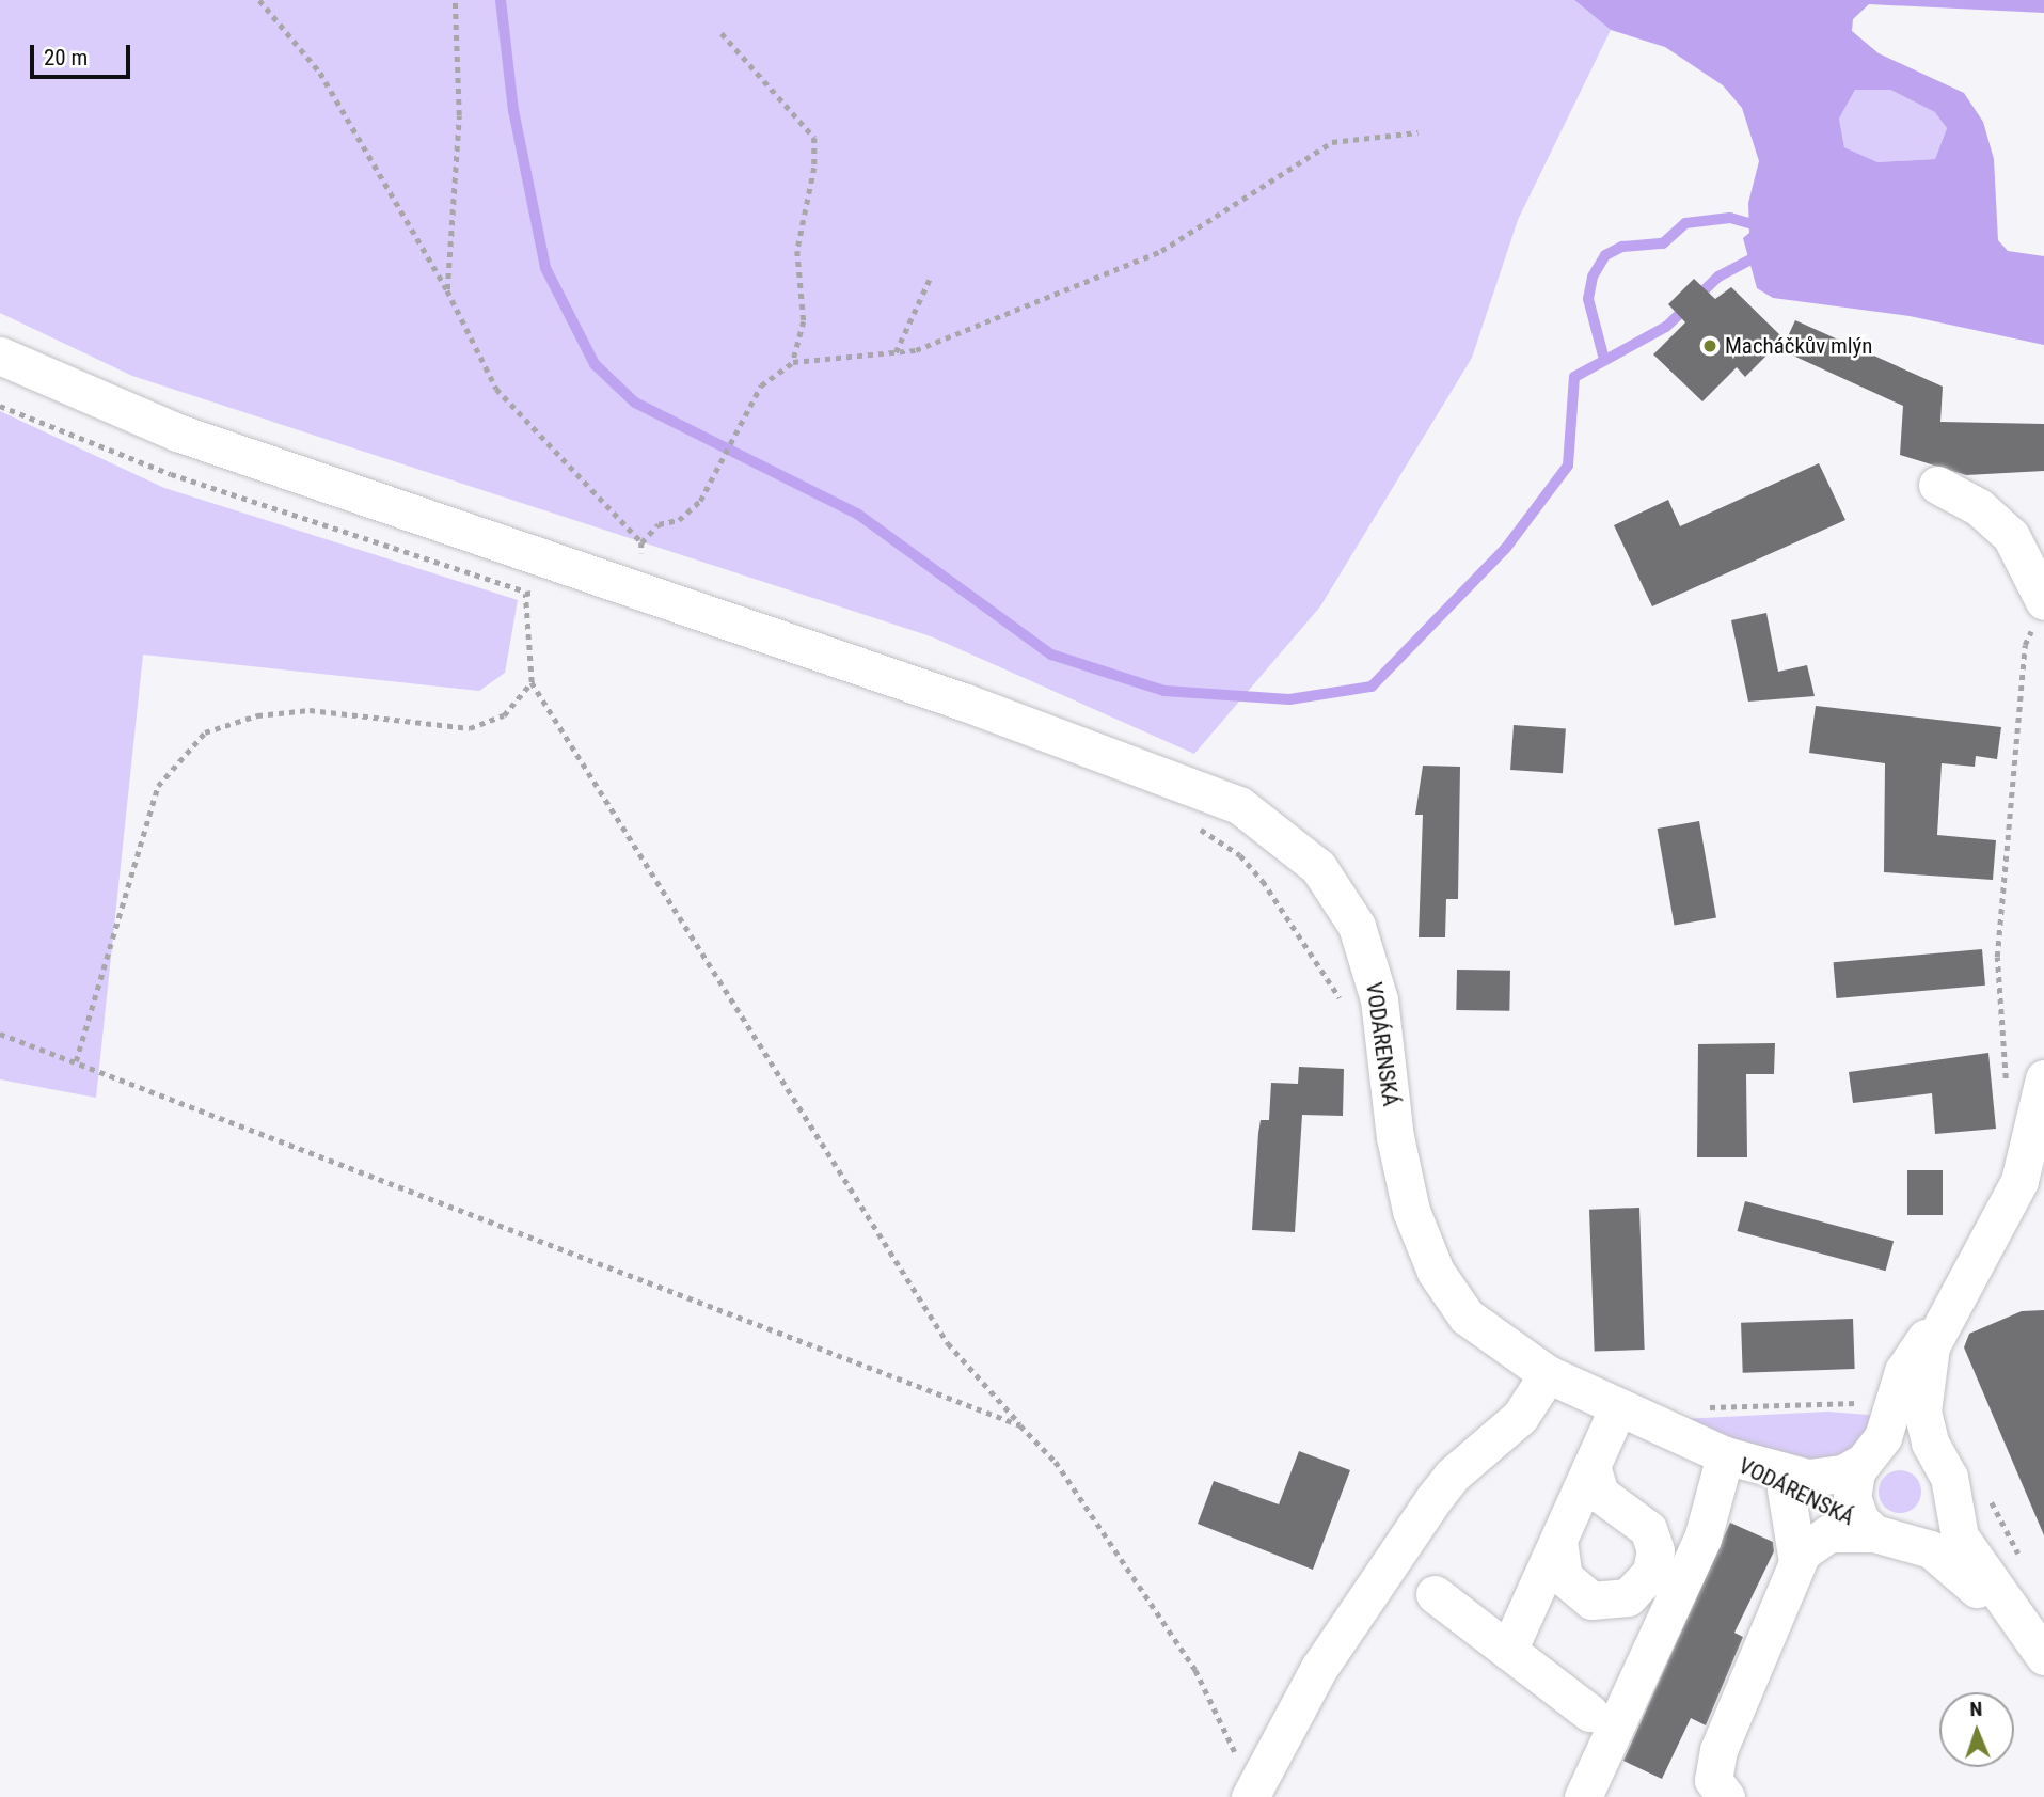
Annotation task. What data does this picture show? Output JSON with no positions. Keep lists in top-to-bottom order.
{
  "streets": {
    "street": ["VODÁRENSKÁ"]
  },
  "places": ["Macháčkův mlýn"],
  "scale_bar": "20 m",
  "north": "top"
}
